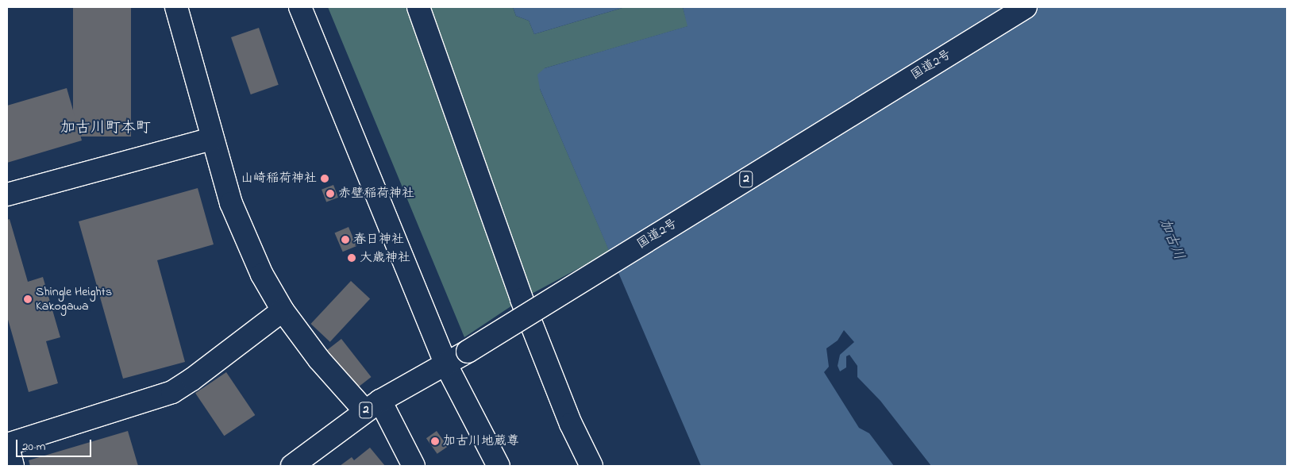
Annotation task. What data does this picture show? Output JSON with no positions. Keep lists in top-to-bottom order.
{
  "streets": {
    "main road": ["国道2号", "2"]
  },
  "districts": ["加古川町本町"],
  "water": ["加古川"],
  "places": [
    "山崎稲荷神社",
    "赤壁稲荷神社",
    "春日神社",
    "大歳神社",
    "Shingle Heights Kakogawa",
    "加古川地蔵尊"
  ],
  "scale_bar": "20 m"
}
